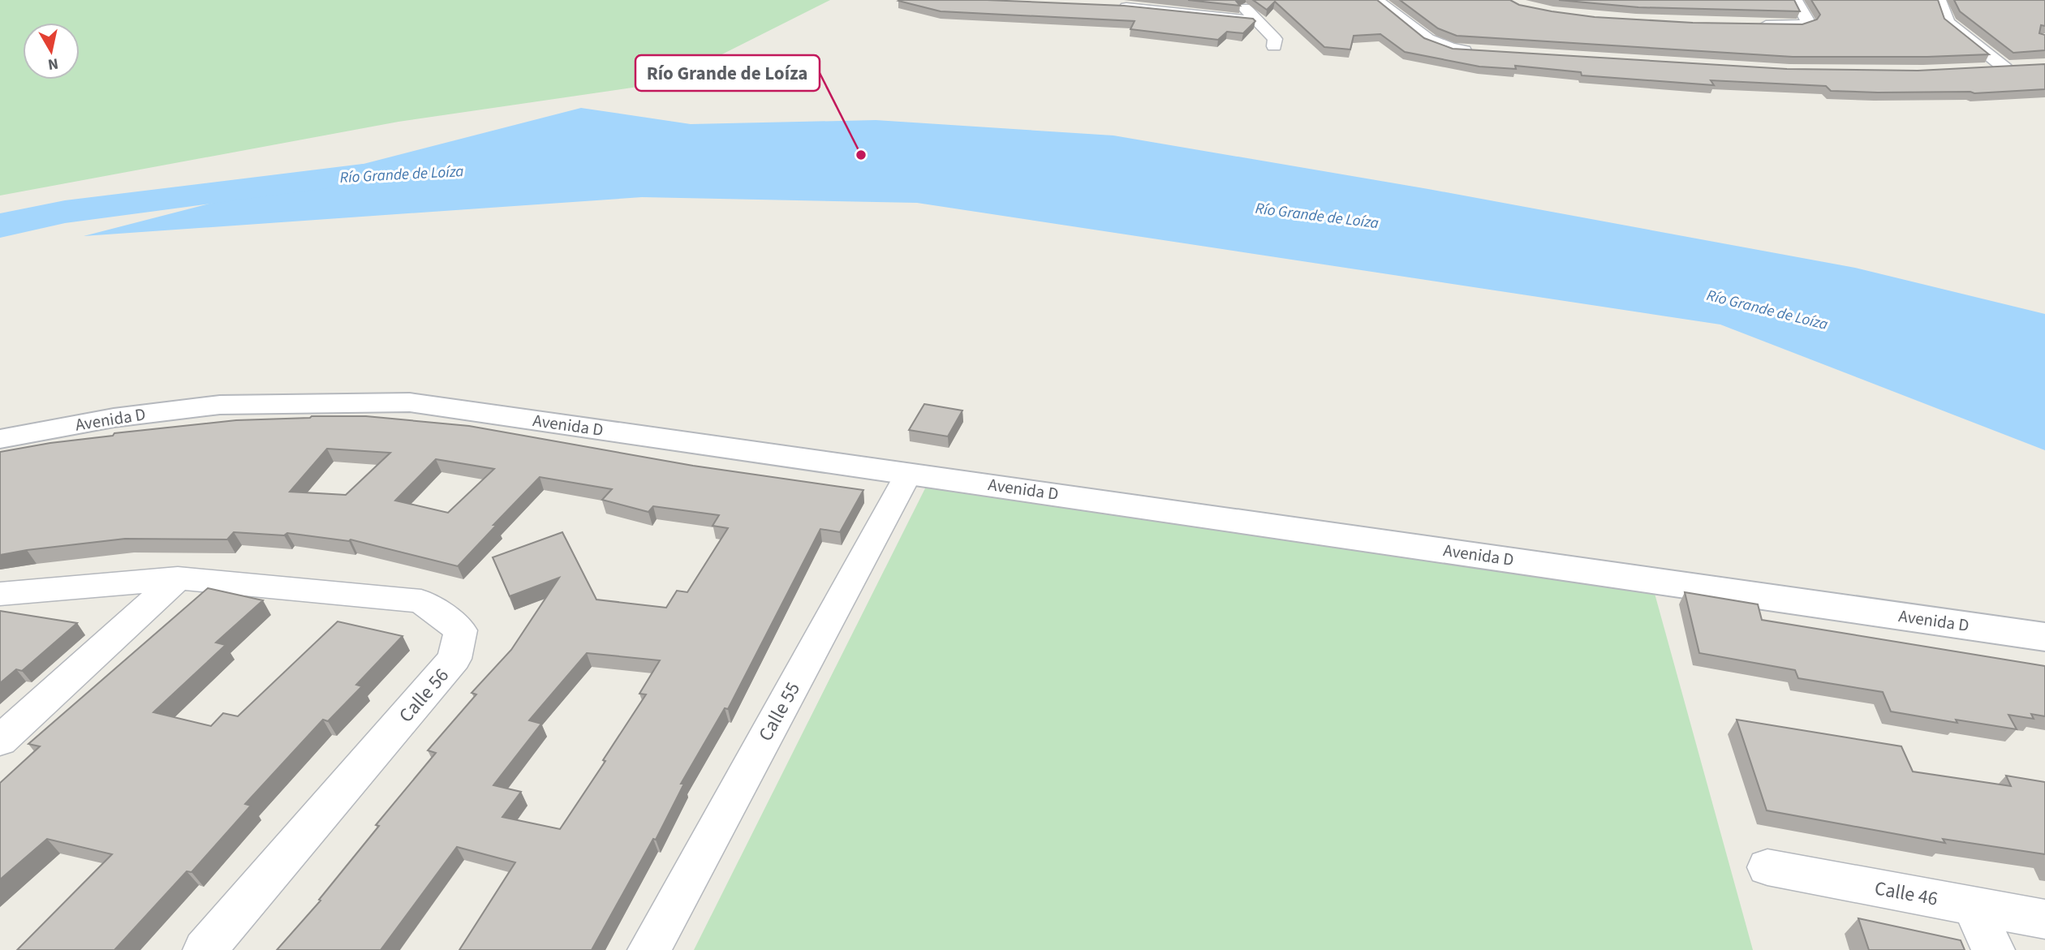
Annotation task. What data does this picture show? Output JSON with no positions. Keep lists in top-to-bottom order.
{
  "streets": {
    "street": [
      "Avenida D",
      "Calle 56",
      "Calle 55",
      "Calle 46"
    ]
  },
  "crossings": [
    ["Avenida D", "Calle 55"]
  ],
  "water": ["Río Grande de Loíza"],
  "places": ["Río Grande de Loíza"],
  "north": "bottom"
}
